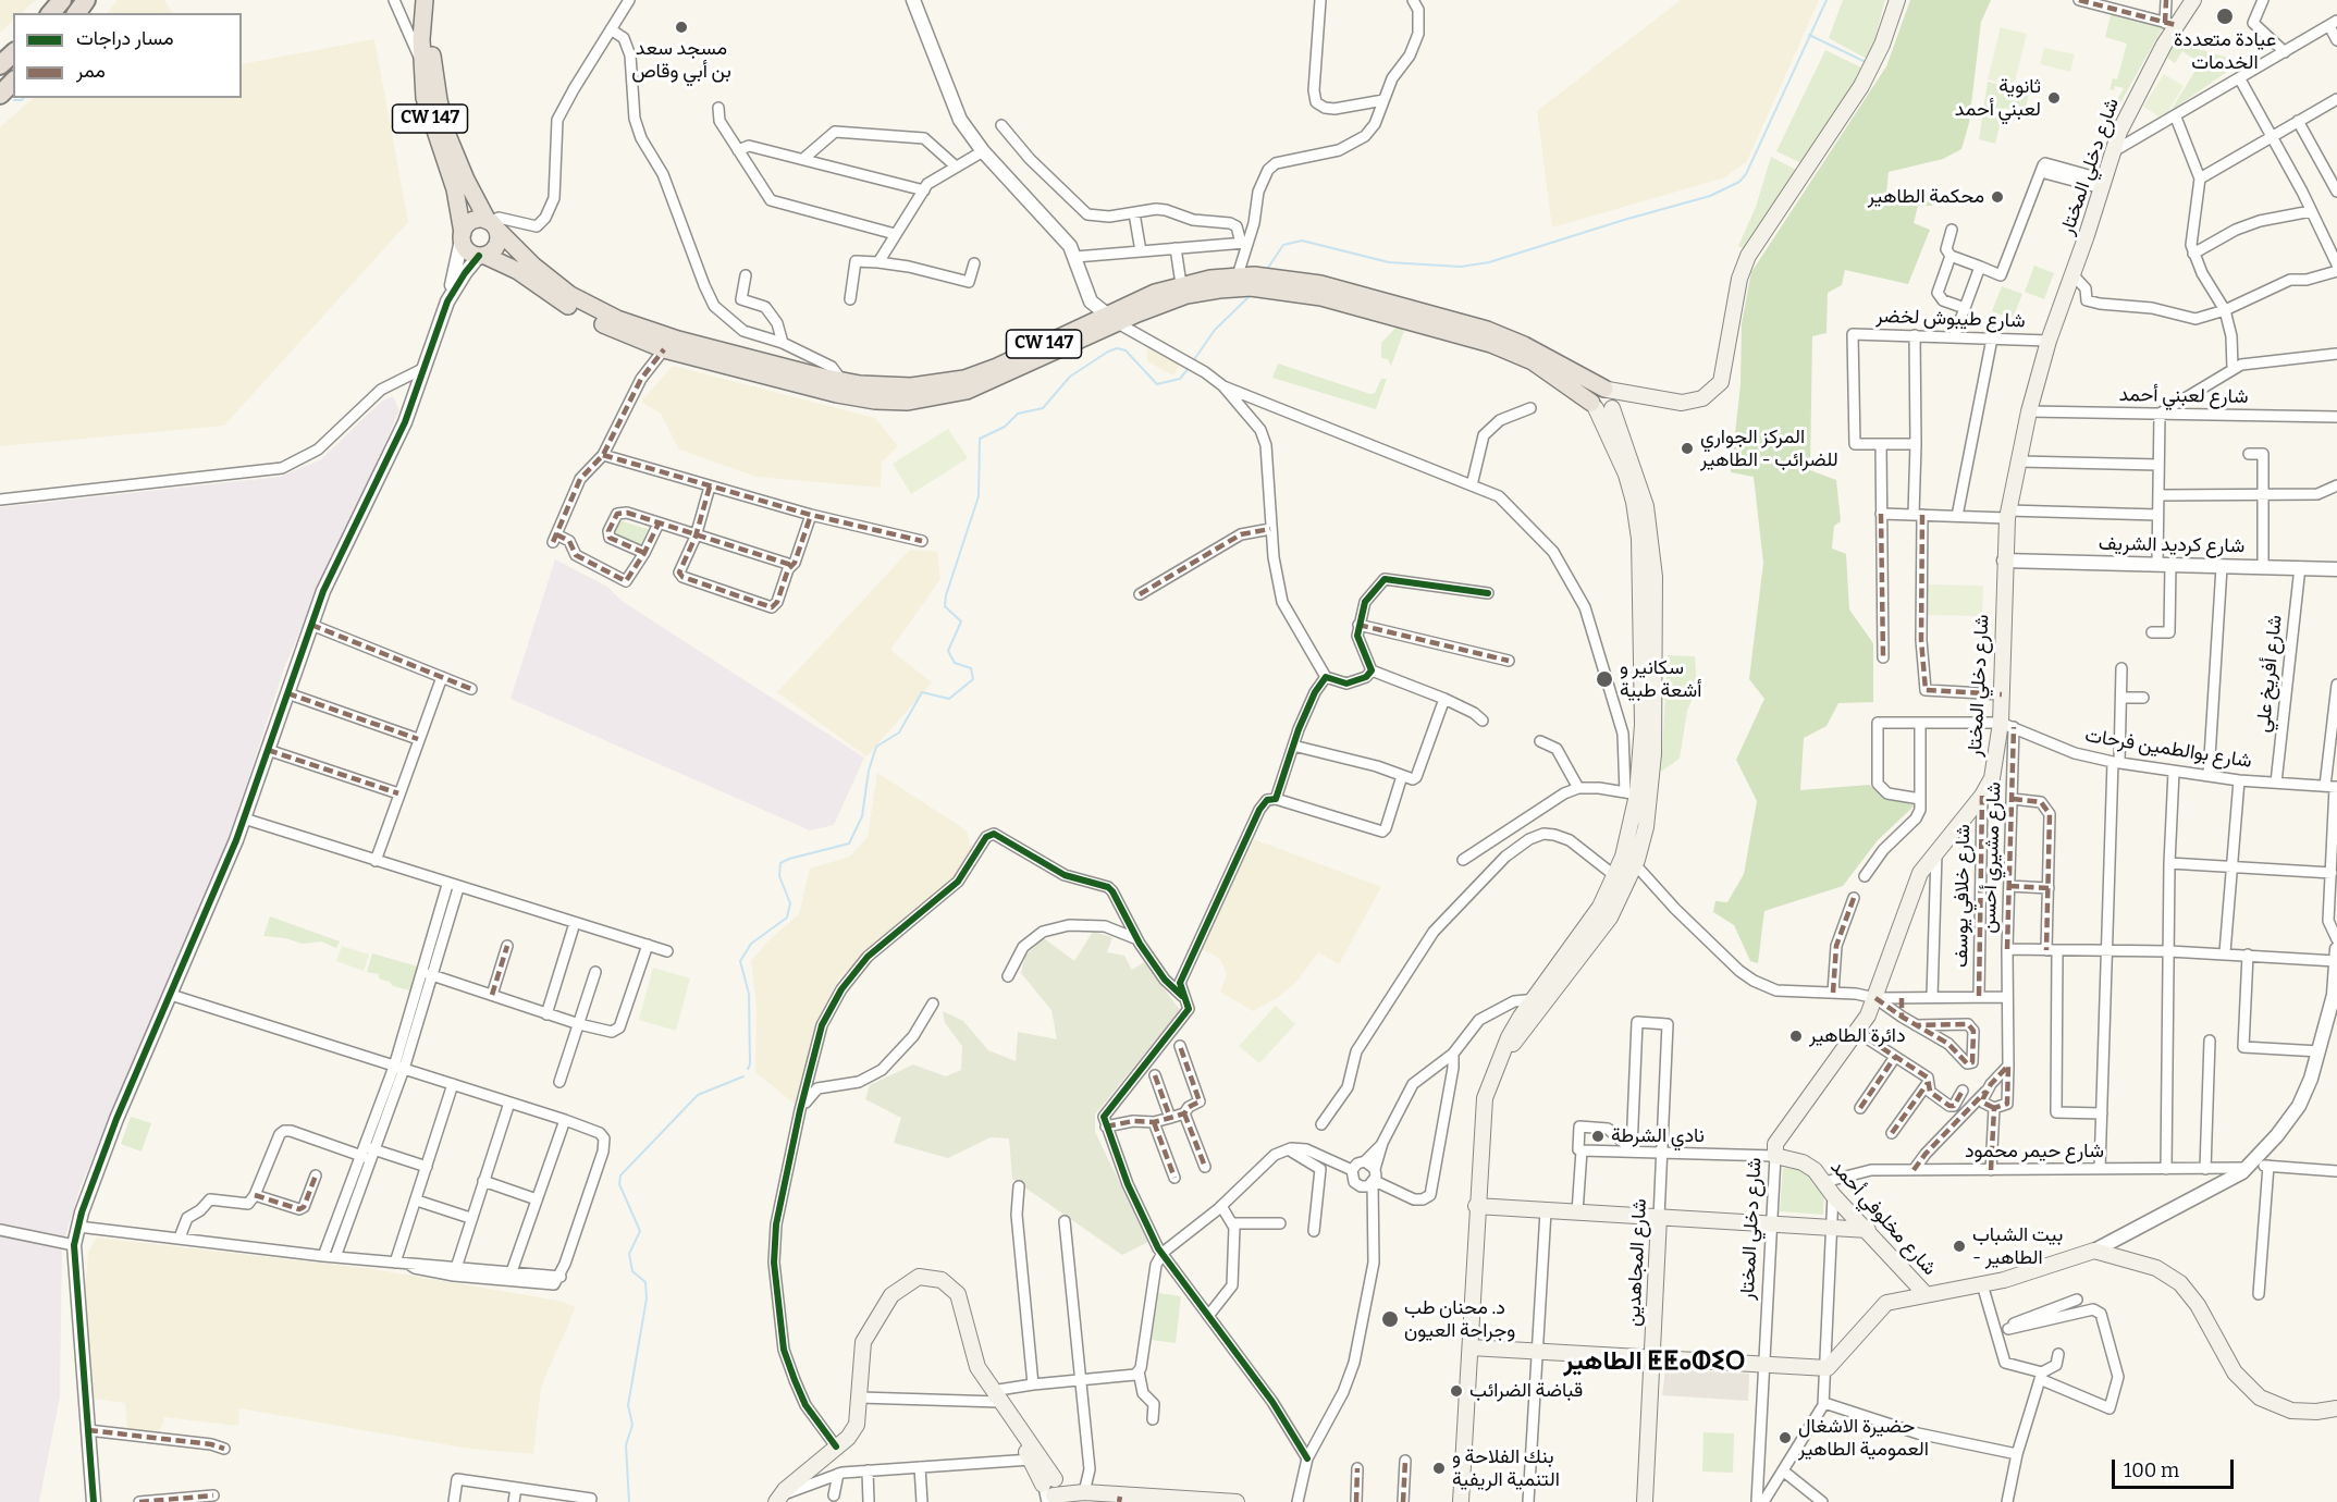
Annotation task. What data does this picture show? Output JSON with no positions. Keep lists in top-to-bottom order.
{
  "streets": {
    "highway": ["CW 147"],
    "main road": ["شارع دخلي المختار", "شارع مخلوفي أحمد", "شارع المجاهدين"],
    "street": [
      "شارع طيبوش لخضر",
      "شارع لعبني أحمد",
      "شارع كرديد الشريف",
      "شارع أفريخ علي",
      "شارع بوالطمين فرحات",
      "شارع مشيري أحسن",
      "شارع خلافي يوسف",
      "شارع حيمر محمود"
    ]
  },
  "crossings": [
    ["شارع دخلي المختار", "شارع طيبوش لخضر"],
    ["شارع دخلي المختار", "شارع لعبني أحمد"],
    ["شارع دخلي المختار", "شارع كرديد الشريف"],
    ["شارع دخلي المختار", "شارع بوالطمين فرحات"],
    ["شارع دخلي المختار", "شارع مشيري أحسن"],
    ["شارع دخلي المختار", "شارع خلافي يوسف"],
    ["شارع دخلي المختار", "شارع مخلوفي أحمد"],
    ["شارع كرديد الشريف", "شارع أفريخ علي"],
    ["شارع أفريخ علي", "شارع بوالطمين فرحات"],
    ["شارع بوالطمين فرحات", "شارع مشيري أحسن"],
    ["شارع حيمر محمود", "شارع مخلوفي أحمد"]
  ],
  "districts": ["الطاهير ⵟⵟⴰⵀⵉⵔ"],
  "places": [
    "عيادة متعددة الخدمات",
    "مسجد سعد بن أبي وقاص",
    "ثانوية لعبني أحمد",
    "محكمة الطاهير",
    "المركز الجواري للضرائب - الطاهير",
    "سكانير و أشعة طبية",
    "دائرة الطاهير",
    "نادي الشرطة",
    "بيت الشباب - الطاهير",
    "د. محنان طب وجراحة العيون",
    "قباضة الضرائب",
    "حضيرة الاشغال العمومية الطاهير",
    "بنك الفلاحة و التنمية الريفية"
  ],
  "legend": ["مسار دراجات", "ممر"],
  "scale_bar": "100 m"
}
